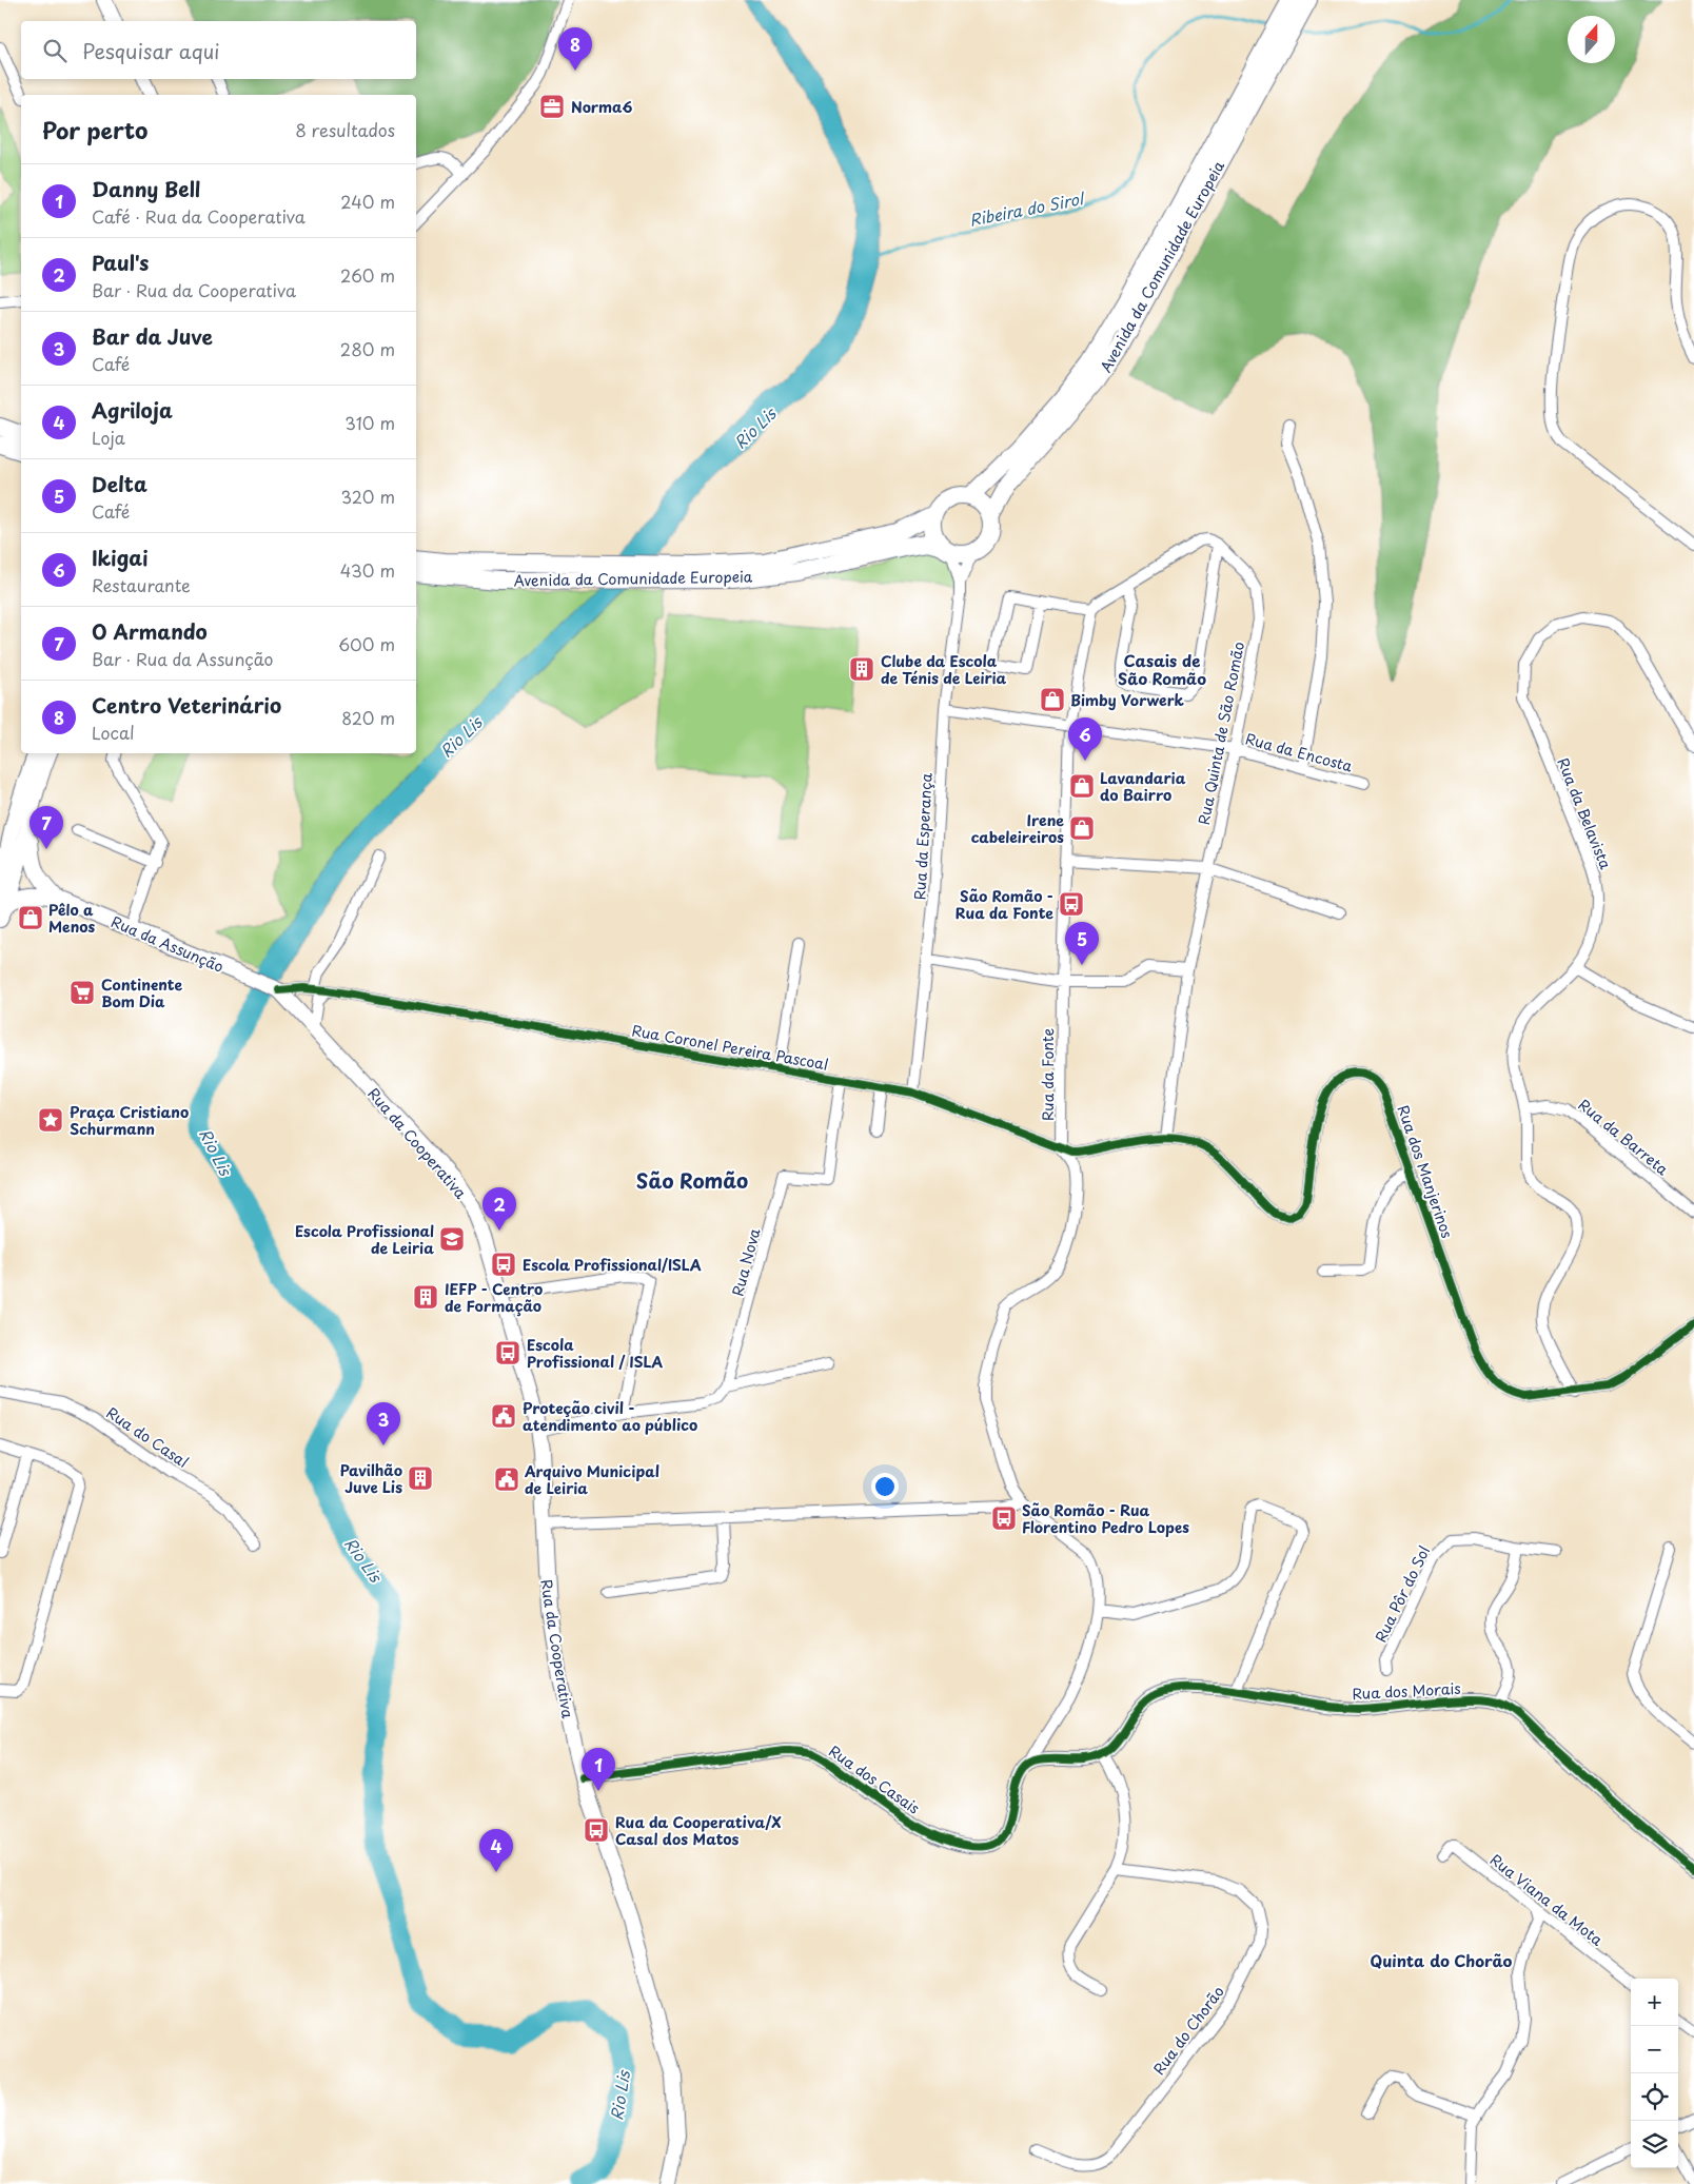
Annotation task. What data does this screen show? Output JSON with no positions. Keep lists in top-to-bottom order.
{
  "streets": {
    "main road": ["Avenida da Comunidade Europeia", "Rua da Assunção", "Rua da Cooperativa"],
    "street": [
      "Rua Quinta de São Romão",
      "Rua da Encosta",
      "Rua da Belavista",
      "Rua da Esperança",
      "Rua Coronel Pereira Pascoal",
      "Rua da Fonte",
      "Rua da Barreta",
      "Rua dos Manjerinos",
      "Rua Nova",
      "Rua do Casal",
      "Rua Pôr do Sol",
      "Rua dos Morais",
      "Rua dos Casais",
      "Rua Viana da Mota",
      "Rua do Chorão"
    ]
  },
  "crossings": [
    ["Avenida da Comunidade Europeia", "Rua da Esperança"],
    ["Rua Quinta de São Romão", "Rua da Encosta"],
    ["Rua Quinta de São Romão", "Rua Coronel Pereira Pascoal"],
    ["Rua Quinta de São Romão", "Rua dos Manjerinos"],
    ["Rua da Encosta", "Rua da Esperança"],
    ["Rua da Encosta", "Rua da Fonte"],
    ["Rua da Belavista", "Rua da Barreta"],
    ["Rua da Belavista", "Rua dos Manjerinos"],
    ["Rua da Esperança", "Rua Coronel Pereira Pascoal"],
    ["Rua da Assunção", "Rua Coronel Pereira Pascoal"],
    ["Rua da Assunção", "Rua da Cooperativa"],
    ["Rua Coronel Pereira Pascoal", "Rua da Fonte"],
    ["Rua Coronel Pereira Pascoal", "Rua da Cooperativa"],
    ["Rua Coronel Pereira Pascoal", "Rua dos Manjerinos"],
    ["Rua Coronel Pereira Pascoal", "Rua Nova"],
    ["Rua da Cooperativa", "Rua dos Casais"]
  ],
  "districts": ["Casais de São Romão", "São Romão", "Quinta do Chorão"],
  "water": ["Ribeira do Sirol", "Rio Lis"],
  "places": {
    "office": ["Norma6"],
    "building": ["Clube da Escola de Ténis de Leiria", "IEFP - Centro de Formação", "Pavilhão Juve Lis"],
    "shop": [
      "Bimby Vorwerk",
      "Lavandaria do Bairro",
      "Irene cabeleireiros",
      "Pêlo a Menos"
    ],
    "bus stop": [
      "São Romão - Rua da Fonte",
      "Escola Profissional/ISLA",
      "Escola Profissional / ISLA",
      "São Romão - Rua Florentino Pedro Lopes",
      "Rua da Cooperativa/X Casal dos Matos"
    ],
    "supermarket": ["Continente Bom Dia"],
    "place": ["Praça Cristiano Schurmann"],
    "school or university": ["Escola Profissional de Leiria"],
    "public building": ["Proteção civil - atendimento ao público", "Arquivo Municipal de Leiria"]
  },
  "north": "top",
  "page": {
    "search": "Pesquisar aqui",
    "pins": [
      "8",
      "6",
      "7",
      "5",
      "2",
      "3",
      "1",
      "4"
    ],
    "heading": ["Por perto", "8 resultados"],
    "list": [
      {
        "mark": "1",
        "name": "Danny Bell",
        "note": "Café · Rua da Cooperativa",
        "value": "240 m"
      },
      {
        "mark": "2",
        "name": "Paul's",
        "note": "Bar · Rua da Cooperativa",
        "value": "260 m"
      },
      {
        "mark": "3",
        "name": "Bar da Juve",
        "note": "Café",
        "value": "280 m"
      },
      {
        "mark": "4",
        "name": "Agriloja",
        "note": "Loja",
        "value": "310 m"
      },
      {
        "mark": "5",
        "name": "Delta",
        "note": "Café",
        "value": "320 m"
      },
      {
        "mark": "6",
        "name": "Ikigai",
        "note": "Restaurante",
        "value": "430 m"
      },
      {
        "mark": "7",
        "name": "O Armando",
        "note": "Bar · Rua da Assunção",
        "value": "600 m"
      },
      {
        "mark": "8",
        "name": "Centro Veterinário",
        "note": "Local",
        "value": "820 m"
      }
    ],
    "map_buttons": ["+", "−"]
  }
}
